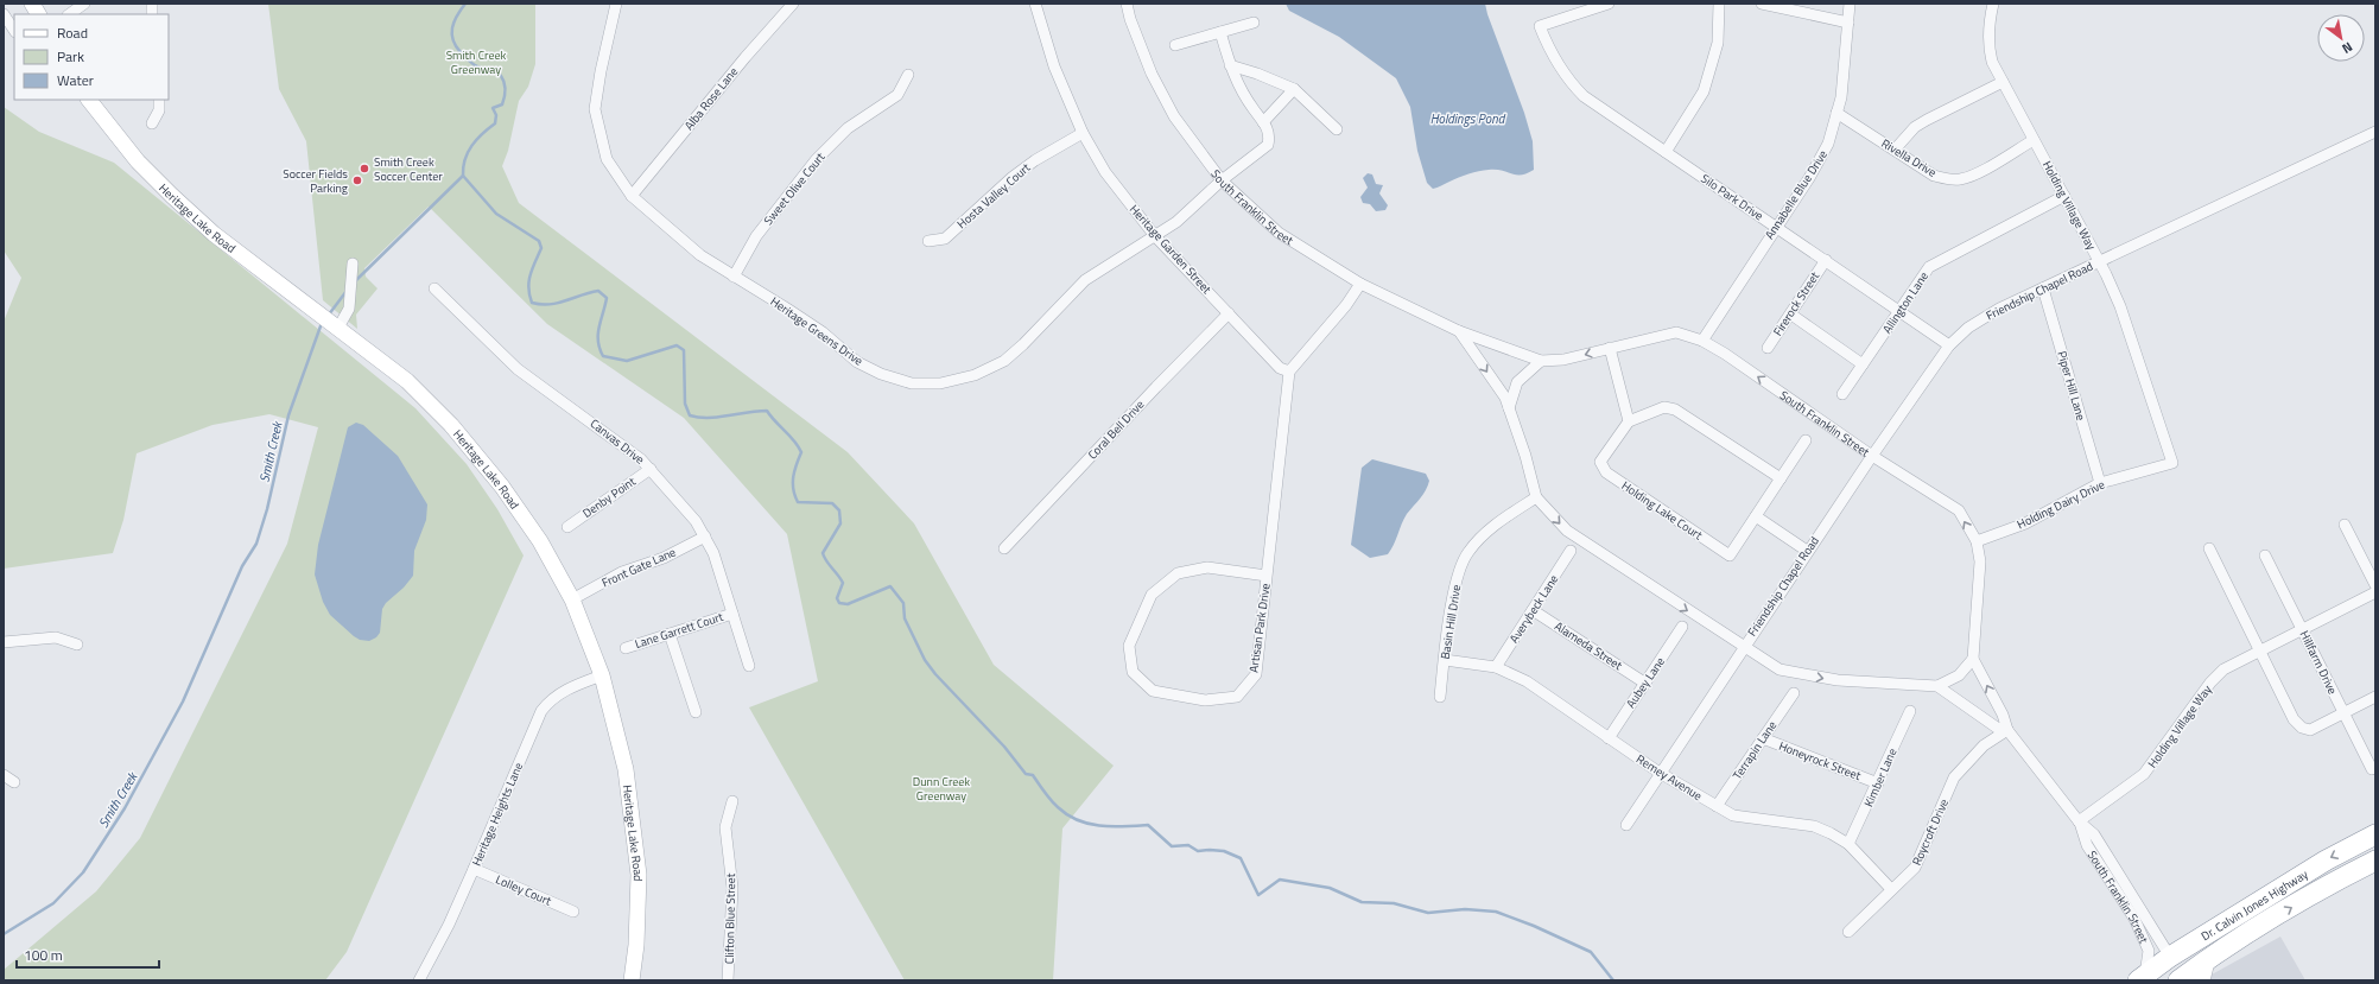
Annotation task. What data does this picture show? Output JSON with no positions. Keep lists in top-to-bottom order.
{
  "streets": {
    "highway": ["Dr. Calvin Jones Highway"],
    "main road": ["Heritage Lake Road"],
    "street": [
      "Alba Rose Lane",
      "Rivella Drive",
      "Sweet Olive Court",
      "Annabelle Blue Drive",
      "Hosta Valley Court",
      "Silo Park Drive",
      "South Franklin Street",
      "Holding Village Way",
      "Heritage Garden Street",
      "Friendship Chapel Road",
      "Allington Lane",
      "Firerock Street",
      "Heritage Greens Drive",
      "Piper Hill Lane",
      "Coral Bell Drive",
      "Canvas Drive",
      "Denby Point",
      "Holding Dairy Drive",
      "Holding Lake Court",
      "Front Gate Lane",
      "Averybeck Lane",
      "Basin Hill Drive",
      "Artisan Park Drive",
      "Lane Garrett Court",
      "Alameda Street",
      "Hillfarm Drive",
      "Aubey Lane",
      "Terrapin Lane",
      "Honeyrock Street",
      "Remey Avenue",
      "Kimber Lane",
      "Heritage Heights Lane",
      "Roycroft Drive",
      "Lolley Court",
      "Clifton Blue Street"
    ]
  },
  "crossings": [
    ["Alba Rose Lane", "Heritage Greens Drive"],
    ["Rivella Drive", "Annabelle Blue Drive"],
    ["Rivella Drive", "Holding Village Way"],
    ["Sweet Olive Court", "Heritage Greens Drive"],
    ["Annabelle Blue Drive", "Silo Park Drive"],
    ["Annabelle Blue Drive", "South Franklin Street"],
    ["Hosta Valley Court", "Heritage Garden Street"],
    ["Silo Park Drive", "Friendship Chapel Road"],
    ["Silo Park Drive", "Allington Lane"],
    ["Silo Park Drive", "Firerock Street"],
    ["South Franklin Street", "Holding Village Way"],
    ["South Franklin Street", "Friendship Chapel Road"],
    ["South Franklin Street", "Heritage Greens Drive"],
    ["South Franklin Street", "Holding Dairy Drive"],
    ["South Franklin Street", "Basin Hill Drive"],
    ["South Franklin Street", "Roycroft Drive"],
    ["South Franklin Street", "Dr. Calvin Jones Highway"],
    ["Holding Village Way", "Friendship Chapel Road"],
    ["Holding Village Way", "Allington Lane"],
    ["Holding Village Way", "Holding Dairy Drive"],
    ["Holding Village Way", "Hillfarm Drive"],
    ["Heritage Lake Road", "Front Gate Lane"],
    ["Heritage Lake Road", "Heritage Heights Lane"],
    ["Heritage Garden Street", "Heritage Greens Drive"],
    ["Heritage Garden Street", "Coral Bell Drive"],
    ["Heritage Garden Street", "Artisan Park Drive"],
    ["Friendship Chapel Road", "Piper Hill Lane"],
    ["Friendship Chapel Road", "Remey Avenue"],
    ["Piper Hill Lane", "Holding Dairy Drive"],
    ["Canvas Drive", "Denby Point"],
    ["Canvas Drive", "Front Gate Lane"],
    ["Canvas Drive", "Lane Garrett Court"],
    ["Averybeck Lane", "Alameda Street"],
    ["Averybeck Lane", "Remey Avenue"],
    ["Basin Hill Drive", "Remey Avenue"],
    ["Alameda Street", "Aubey Lane"],
    ["Aubey Lane", "Remey Avenue"],
    ["Terrapin Lane", "Honeyrock Street"],
    ["Terrapin Lane", "Remey Avenue"],
    ["Honeyrock Street", "Kimber Lane"],
    ["Remey Avenue", "Kimber Lane"],
    ["Remey Avenue", "Roycroft Drive"],
    ["Heritage Heights Lane", "Lolley Court"]
  ],
  "water": ["Holdings Pond", "Smith Creek"],
  "parks": ["Smith Creek Greenway", "Dunn Creek Greenway"],
  "places": ["Smith Creek Soccer Center", "Soccer Fields Parking"],
  "legend": ["Road", "Park", "Water"],
  "scale_bar": "100 m",
  "north": "bottom right"
}
